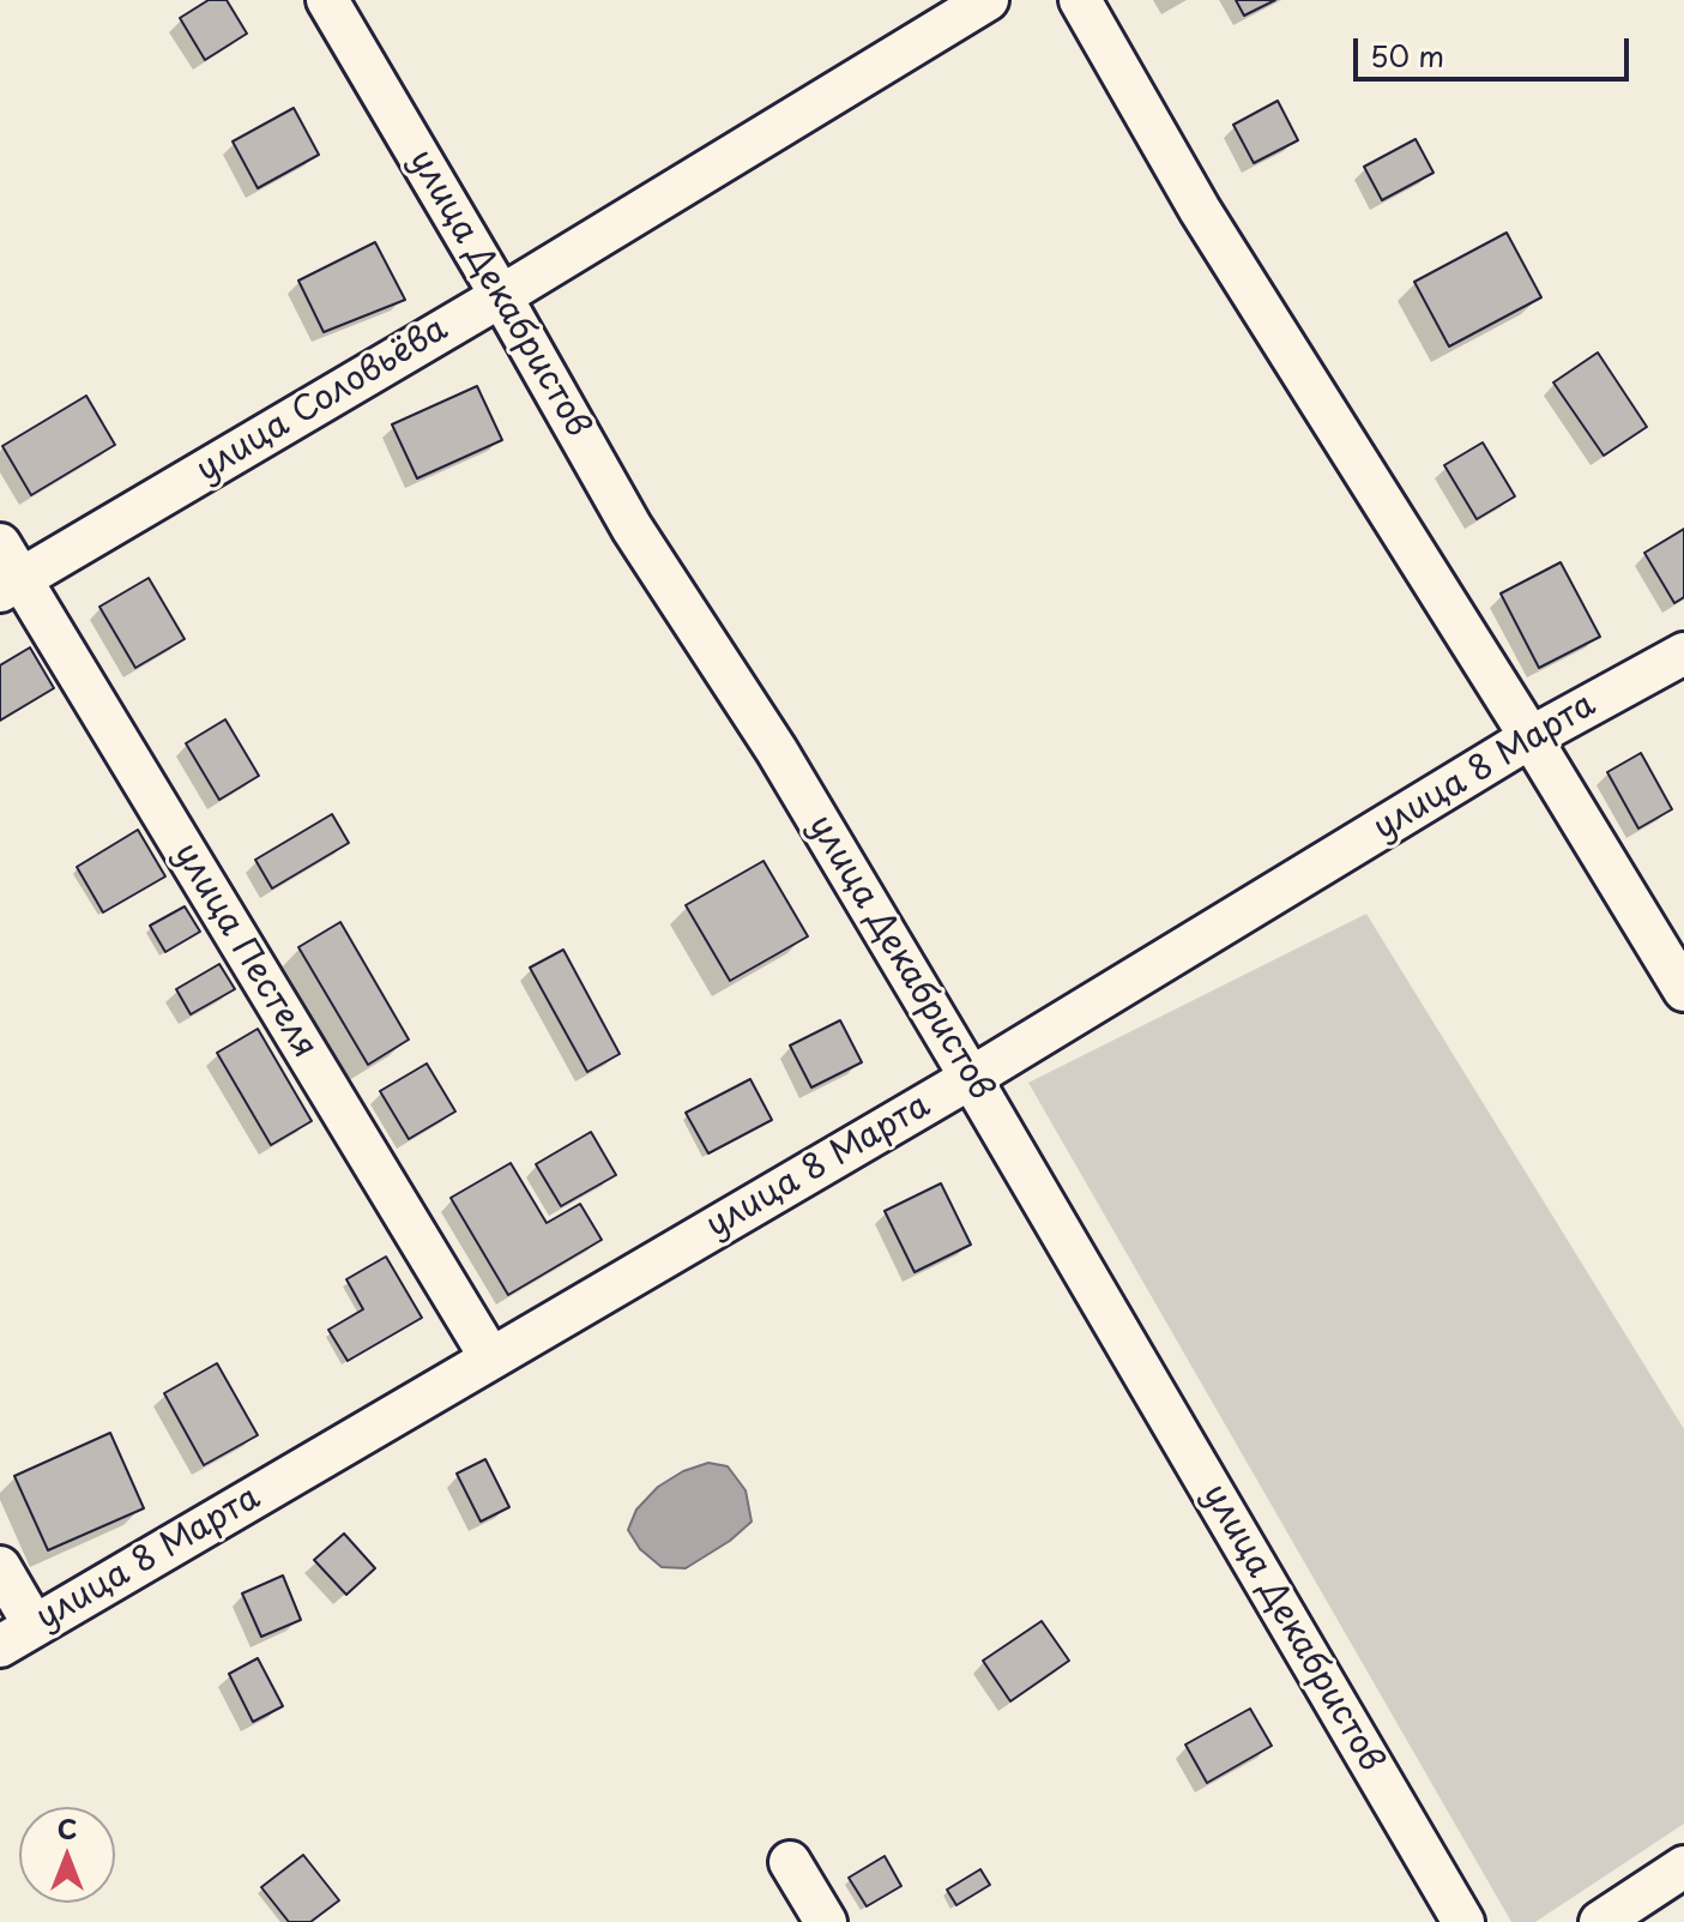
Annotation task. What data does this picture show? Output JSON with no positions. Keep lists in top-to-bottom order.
{
  "streets": {
    "street": [
      "улица Декабристов",
      "улица Соловьёва",
      "улица 8 Марта",
      "улица Пестеля"
    ]
  },
  "crossings": [
    ["улица Декабристов", "улица Соловьёва"],
    ["улица Декабристов", "улица 8 Марта"],
    ["улица Соловьёва", "улица Пестеля"],
    ["улица 8 Марта", "улица Пестеля"]
  ],
  "scale_bar": "50 m",
  "north": "top"
}
